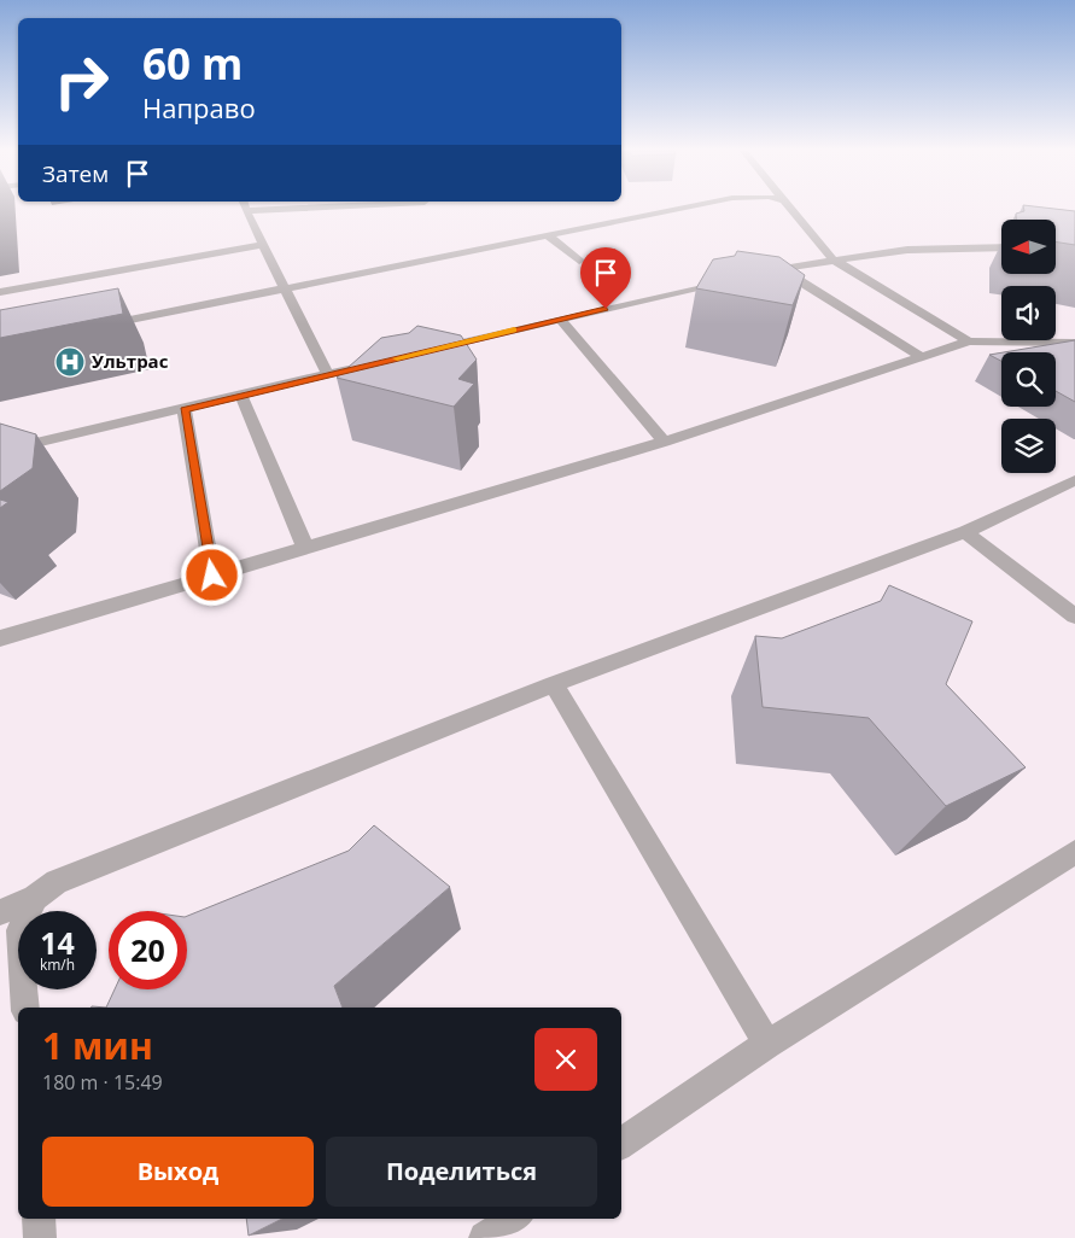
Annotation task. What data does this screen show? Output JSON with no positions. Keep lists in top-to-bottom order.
{
  "places": {
    "hospital": ["Ультрас"]
  },
  "north": "left",
  "page": {
    "turn": ["60 m", "Направо"],
    "then": "Затем",
    "speed": "14 km/h",
    "limit": "20",
    "heading": ["1 мин", "180 m · 15:49"],
    "buttons": ["Выход", "Поделиться"]
  }
}
